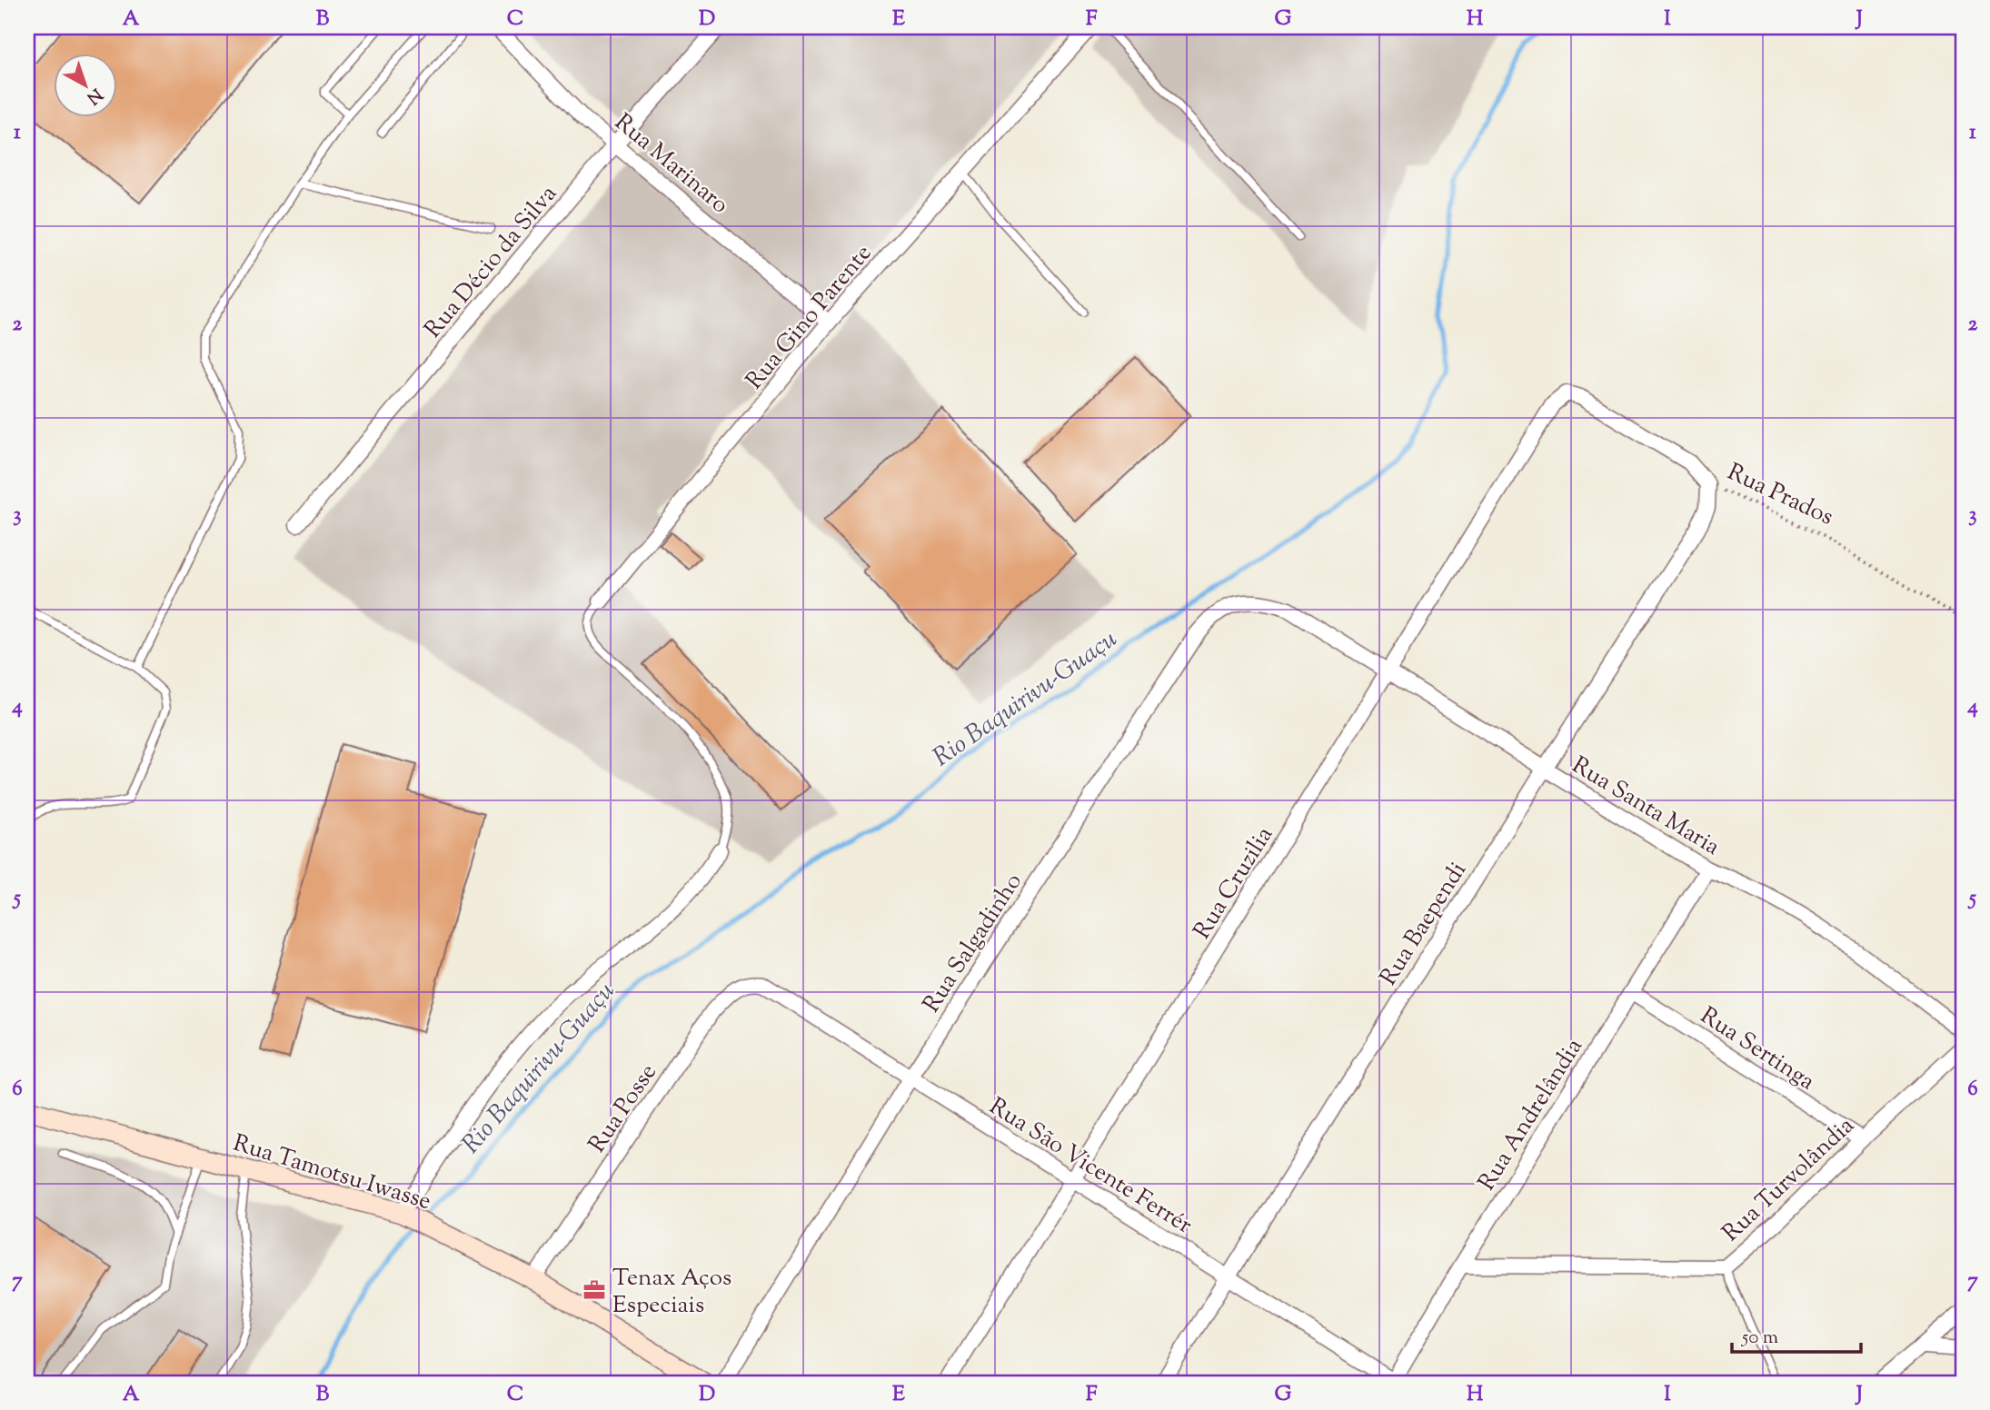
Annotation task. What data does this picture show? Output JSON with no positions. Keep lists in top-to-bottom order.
{
  "streets": {
    "street": [
      "Rua Marinaro",
      "Rua Décio da Silva",
      "Rua Gino Parente",
      "Rua Prados",
      "Rua Santa Maria",
      "Rua Cruzilia",
      "Rua Baependi",
      "Rua Salgadinho",
      "Rua Sertinga",
      "Rua Posse",
      "Rua Andrelândia",
      "Rua São Vicente Ferrér",
      "Rua Tamotsu Iwasse",
      "Rua Turvolândia"
    ]
  },
  "crossings": [
    ["Rua Marinaro", "Rua Décio da Silva"],
    ["Rua Marinaro", "Rua Gino Parente"],
    ["Rua Prados", "Rua Cruzilia"],
    ["Rua Prados", "Rua Baependi"],
    ["Rua Santa Maria", "Rua Cruzilia"],
    ["Rua Santa Maria", "Rua Baependi"],
    ["Rua Santa Maria", "Rua Salgadinho"],
    ["Rua Santa Maria", "Rua Andrelândia"],
    ["Rua Cruzilia", "Rua São Vicente Ferrér"],
    ["Rua Baependi", "Rua São Vicente Ferrér"],
    ["Rua Salgadinho", "Rua São Vicente Ferrér"],
    ["Rua Sertinga", "Rua Andrelândia"],
    ["Rua Sertinga", "Rua Turvolândia"],
    ["Rua Posse", "Rua São Vicente Ferrér"],
    ["Rua Posse", "Rua Tamotsu Iwasse"],
    ["Rua Andrelândia", "Rua São Vicente Ferrér"],
    ["Rua Andrelândia", "Rua Turvolândia"]
  ],
  "water": ["Rio Baquirivu-Guaçu"],
  "places": {
    "office": ["Tenax Aços Especiais"]
  },
  "scale_bar": "50 m",
  "north": "bottom right",
  "grid": {
    "columns": [
      "A",
      "B",
      "C",
      "D",
      "E",
      "F",
      "G",
      "H",
      "I",
      "J"
    ],
    "rows": [
      "1",
      "2",
      "3",
      "4",
      "5",
      "6",
      "7"
    ]
  }
}
